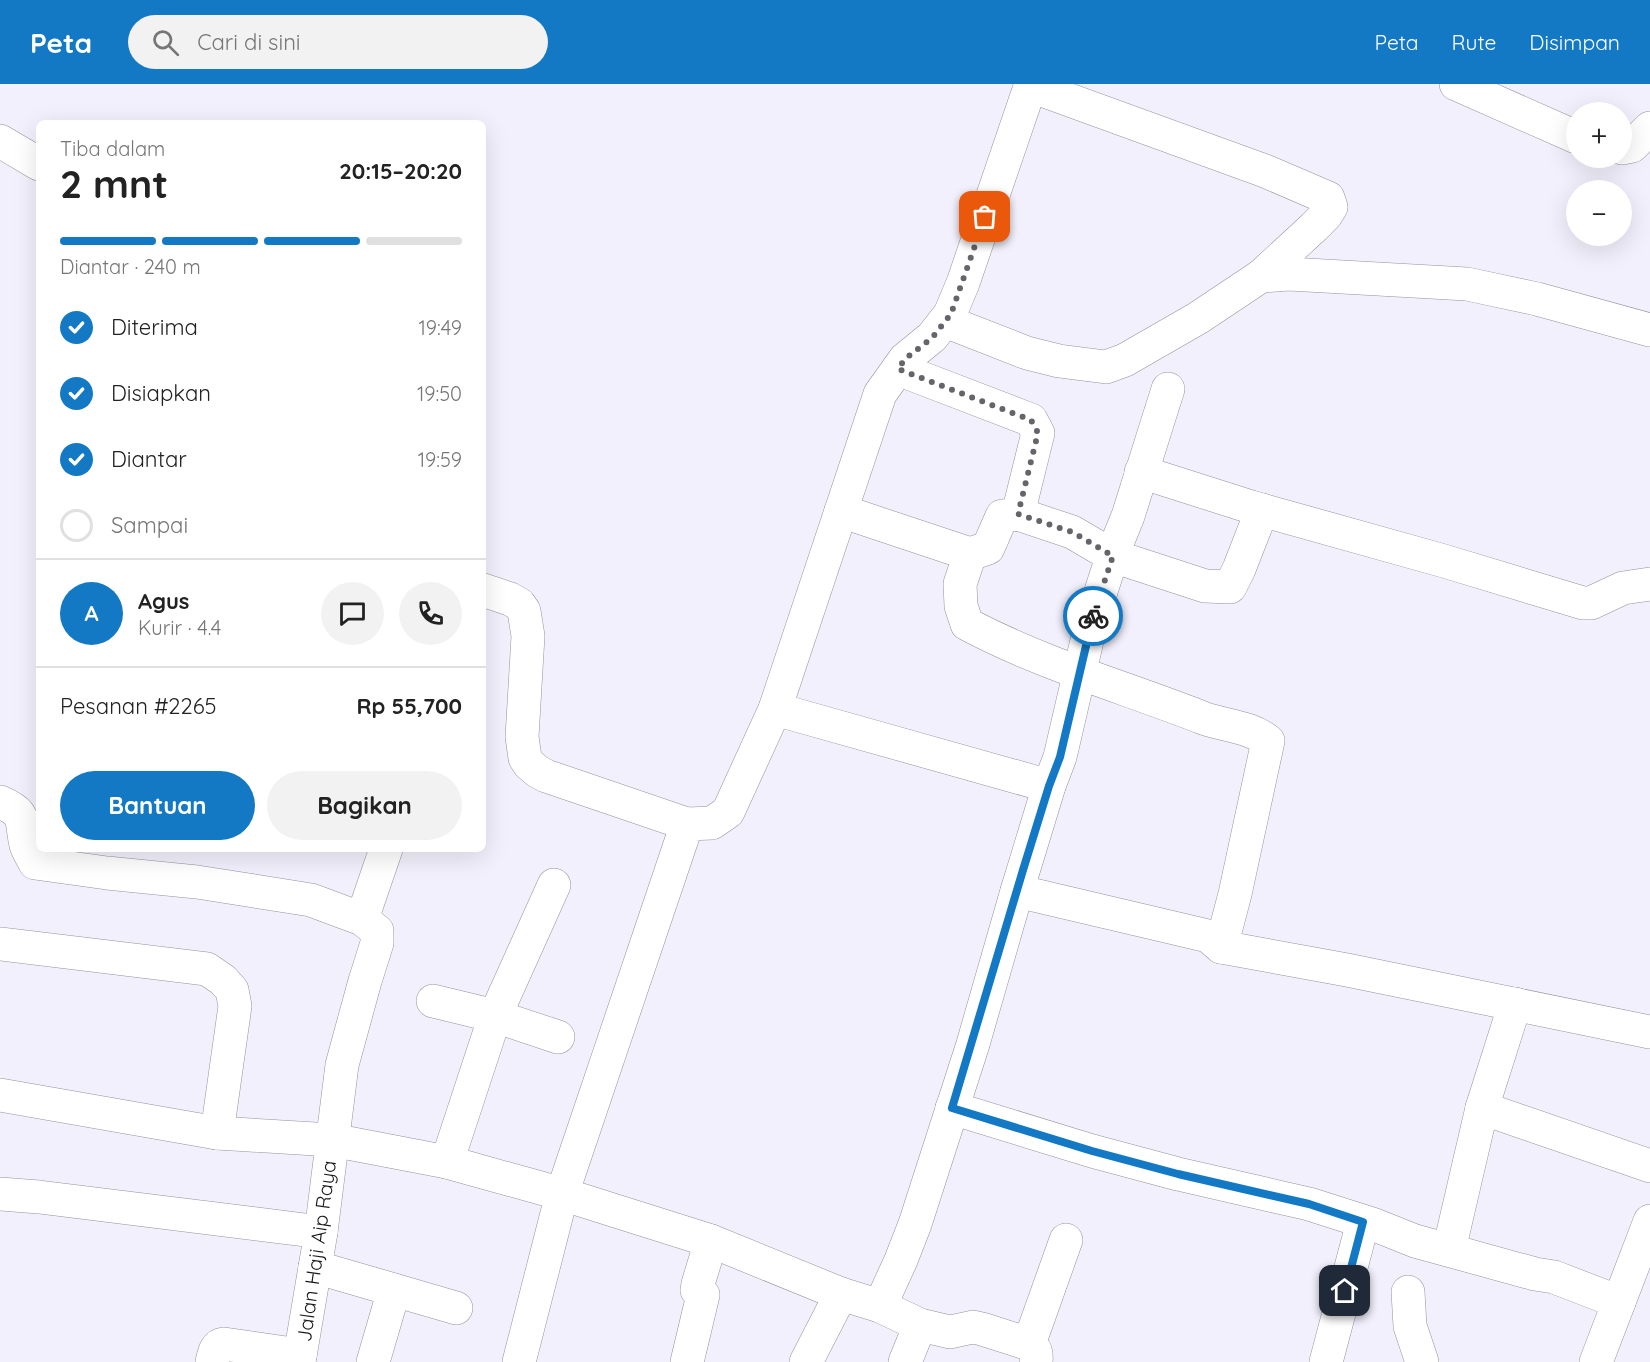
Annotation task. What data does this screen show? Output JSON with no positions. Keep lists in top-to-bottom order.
{
  "streets": {
    "street": ["Jalan Haji Aip Raya"]
  },
  "page": {
    "header": "Peta",
    "search": "Cari di sini",
    "nav": ["Peta", "Rute", "Disimpan"],
    "map_buttons": ["+", "−"],
    "heading": ["2 mnt", "Tiba dalam", "20:15–20:20"],
    "panel": [
      "Agus",
      "Kurir · 4.4",
      "Pesanan #2265",
      "Rp 55,700"
    ],
    "bar": "Diantar · 240 m",
    "list": [
      ["Diterima", "19:49"],
      ["Disiapkan", "19:50"],
      ["Diantar", "19:59"],
      "Sampai"
    ],
    "round": "A",
    "buttons": ["Bantuan", "Bagikan"]
  }
}
